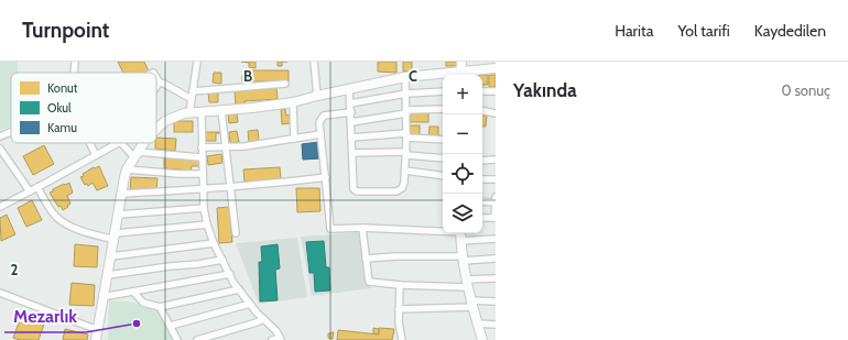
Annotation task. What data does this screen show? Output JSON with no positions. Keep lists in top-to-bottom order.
{
  "places": ["Mezarlık"],
  "legend": ["Konut", "Okul", "Kamu"],
  "page": {
    "header": "Turnpoint",
    "nav": ["Harita", "Yol tarifi", "Kaydedilen"],
    "heading": ["Yakında", "0 sonuç"],
    "map_buttons": ["+", "−"]
  },
  "grid": {
    "columns": ["B", "C"],
    "rows": ["2"]
  }
}
